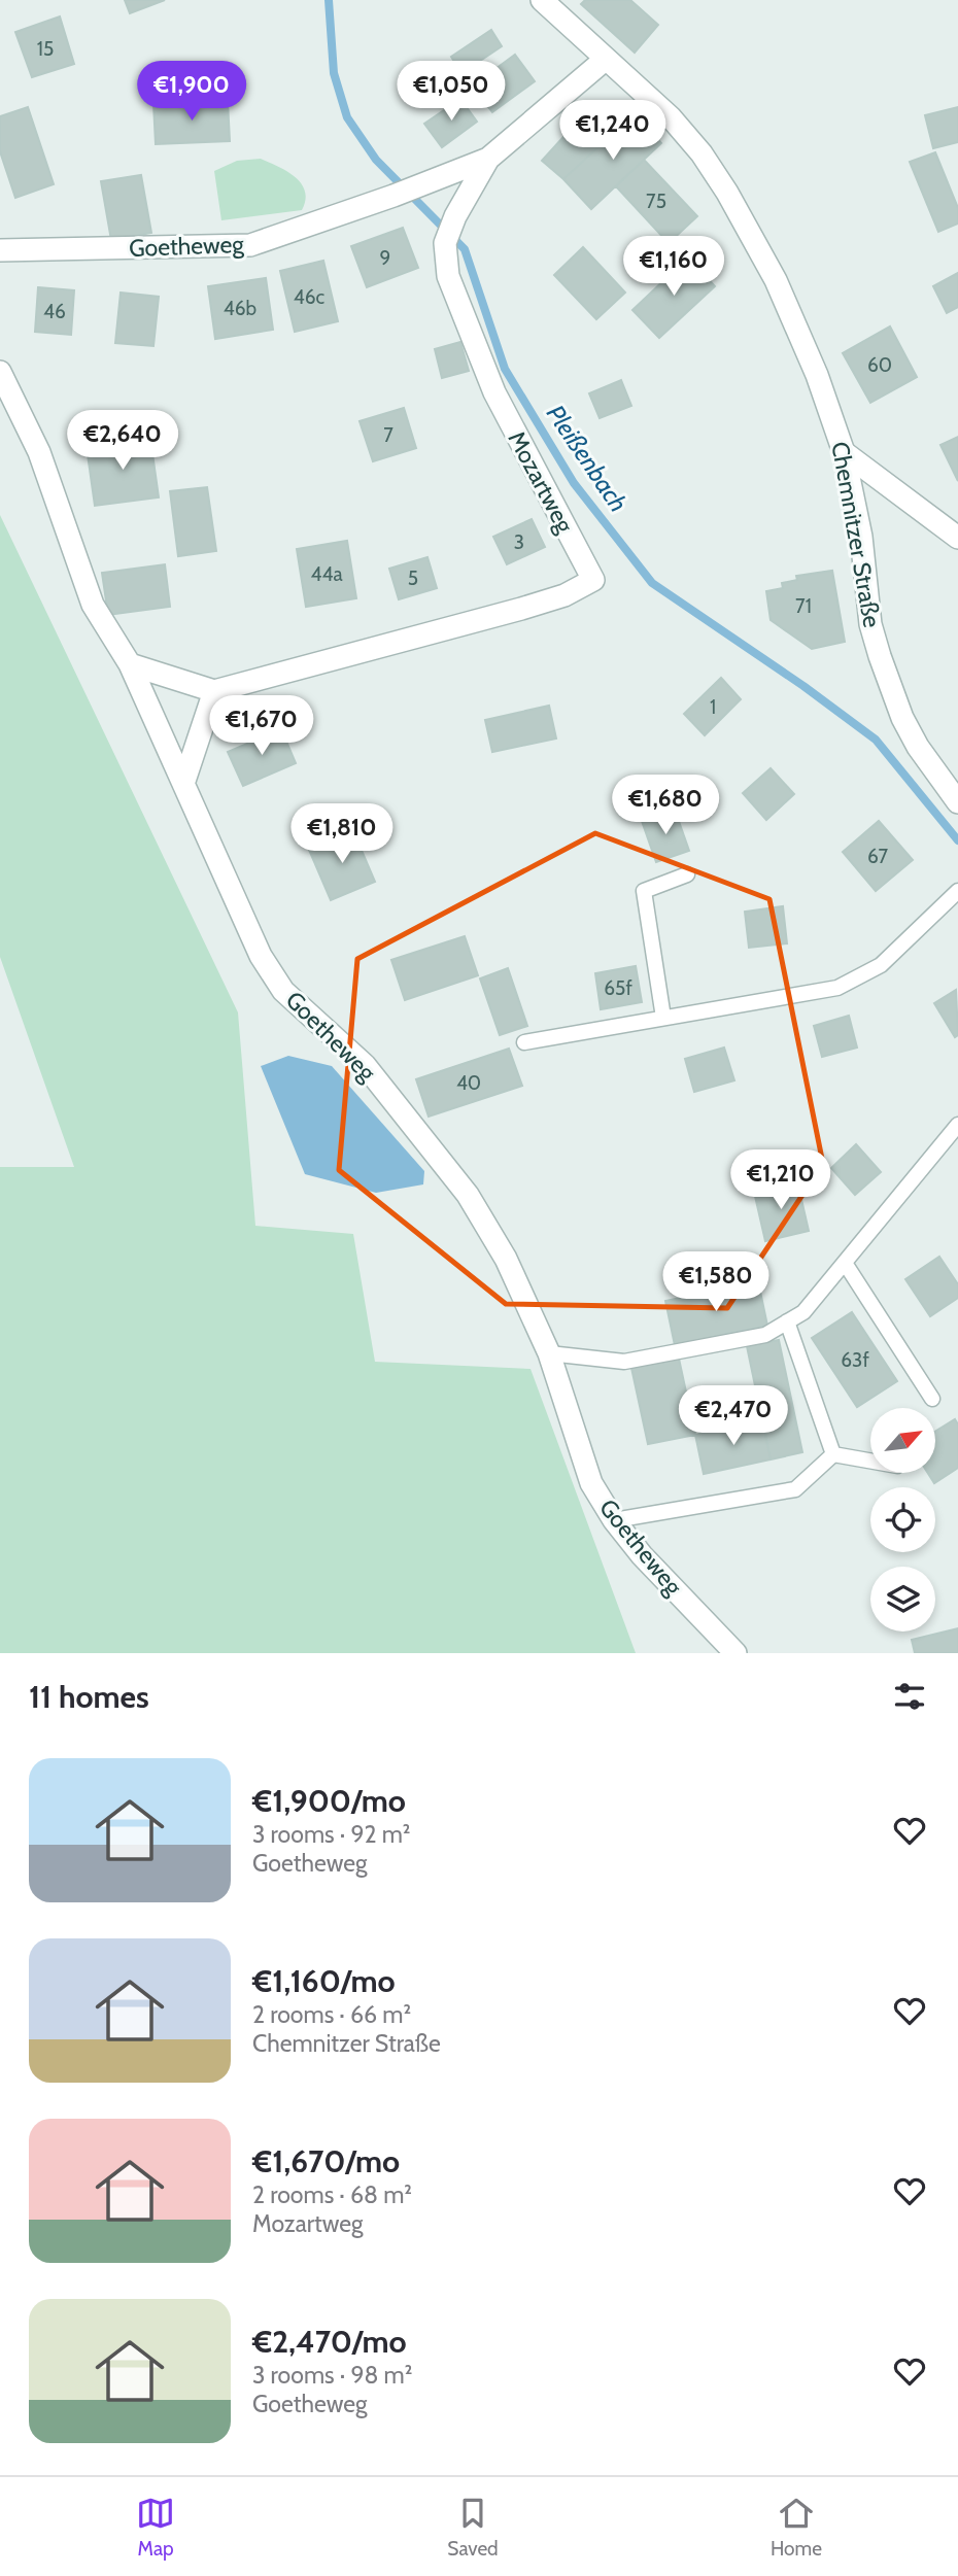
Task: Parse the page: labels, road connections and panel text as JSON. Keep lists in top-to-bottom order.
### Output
{
  "streets": {
    "street": ["Goetheweg", "Mozartweg", "Chemnitzer Straße"]
  },
  "crossings": [
    ["Goetheweg", "Mozartweg"],
    ["Mozartweg", "Chemnitzer Straße"]
  ],
  "water": ["Pleißenbach"],
  "house_numbers": [
    "15",
    "75",
    "9",
    "46c",
    "46b",
    "46",
    "60",
    "7",
    "3",
    "44a",
    "5",
    "71",
    "1",
    "67",
    "65f",
    "40",
    "63f"
  ],
  "north": "top right",
  "page": {
    "price": [
      "€1,900",
      "€1,050",
      "€1,240",
      "€1,160",
      "€2,640",
      "€1,670",
      "€1,680",
      "€1,810",
      "€1,210",
      "€1,580",
      "€2,470"
    ],
    "heading": "11 homes",
    "list": [
      {
        "name": "€1,900/mo",
        "note": "3 rooms · 92 m² · Goetheweg"
      },
      {
        "name": "€1,160/mo",
        "note": "2 rooms · 66 m² · Chemnitzer Straße"
      },
      {
        "name": "€1,670/mo",
        "note": "2 rooms · 68 m² · Mozartweg"
      },
      {
        "name": "€2,470/mo",
        "note": "3 rooms · 98 m² · Goetheweg"
      }
    ],
    "tabs": ["Map", "Saved", "Home"]
  }
}
